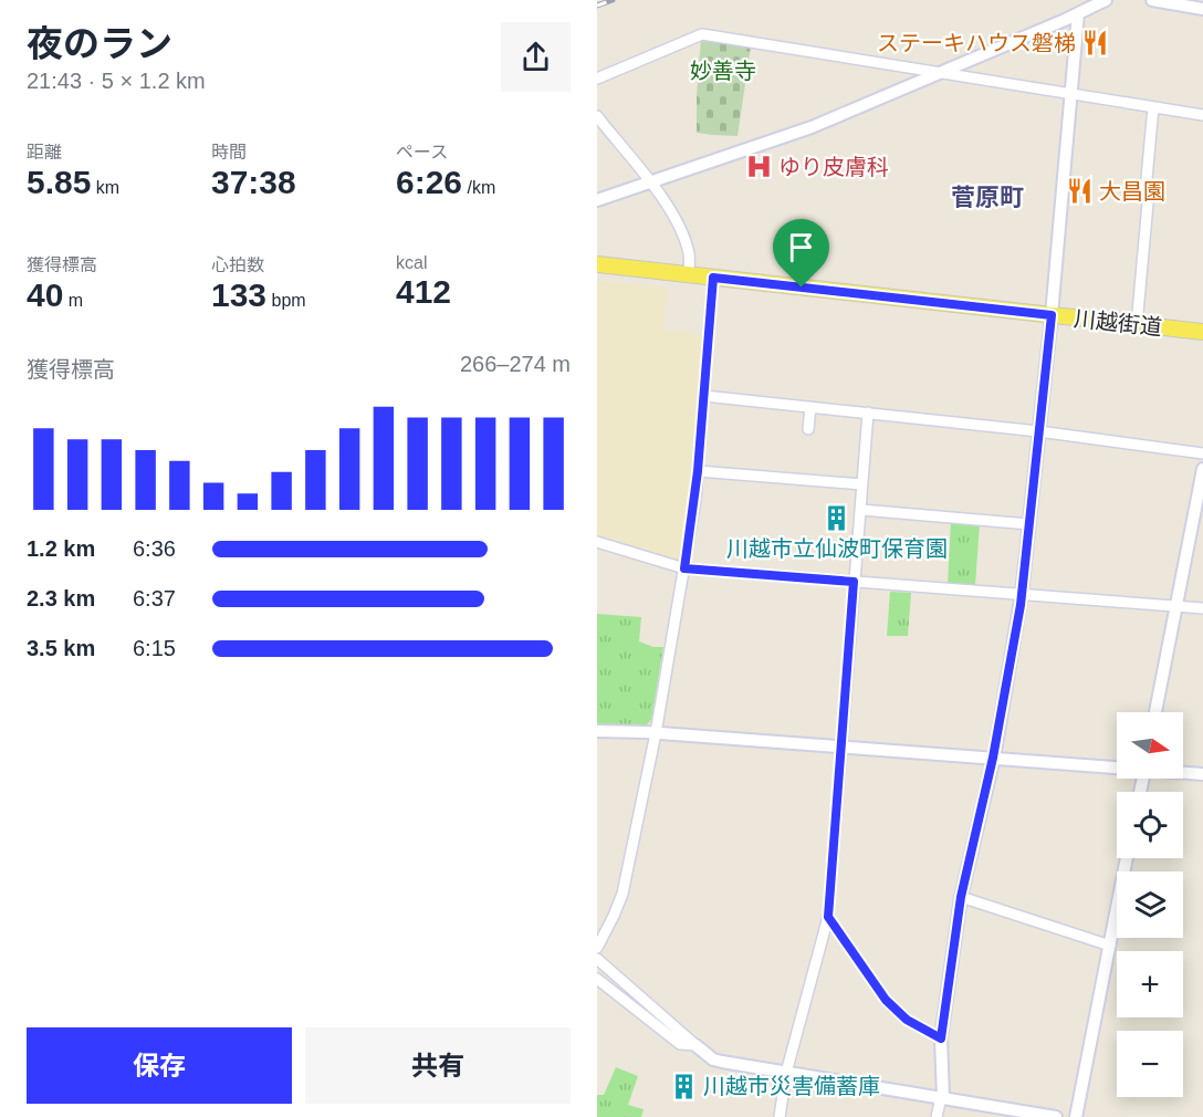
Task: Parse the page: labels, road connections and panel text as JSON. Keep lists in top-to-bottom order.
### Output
{
  "streets": {
    "main road": ["川越街道"]
  },
  "districts": ["菅原町"],
  "parks": ["妙善寺"],
  "places": {
    "restaurant": ["ステーキハウス磐梯", "大昌園"],
    "hospital": ["ゆり皮膚科"],
    "building": ["川越市立仙波町保育園", "川越市災害備蓄庫"]
  },
  "north": "right",
  "page": {
    "heading": ["夜のラン", "21:43 · 5 × 1.2 km"],
    "stats": [
      ["距離", "5.85 km"],
      ["時間", "37:38"],
      ["ペース", "6:26 /km"],
      ["獲得標高", "40 m"],
      ["心拍数", "133 bpm"],
      ["kcal", "412"]
    ],
    "chart": ["獲得標高", "266–274 m"],
    "list": [
      {
        "name": "1.2 km",
        "note": "6:36"
      },
      {
        "name": "2.3 km",
        "note": "6:37"
      },
      {
        "name": "3.5 km",
        "note": "6:15"
      }
    ],
    "map_buttons": ["+", "−"],
    "buttons": ["保存", "共有"]
  }
}
